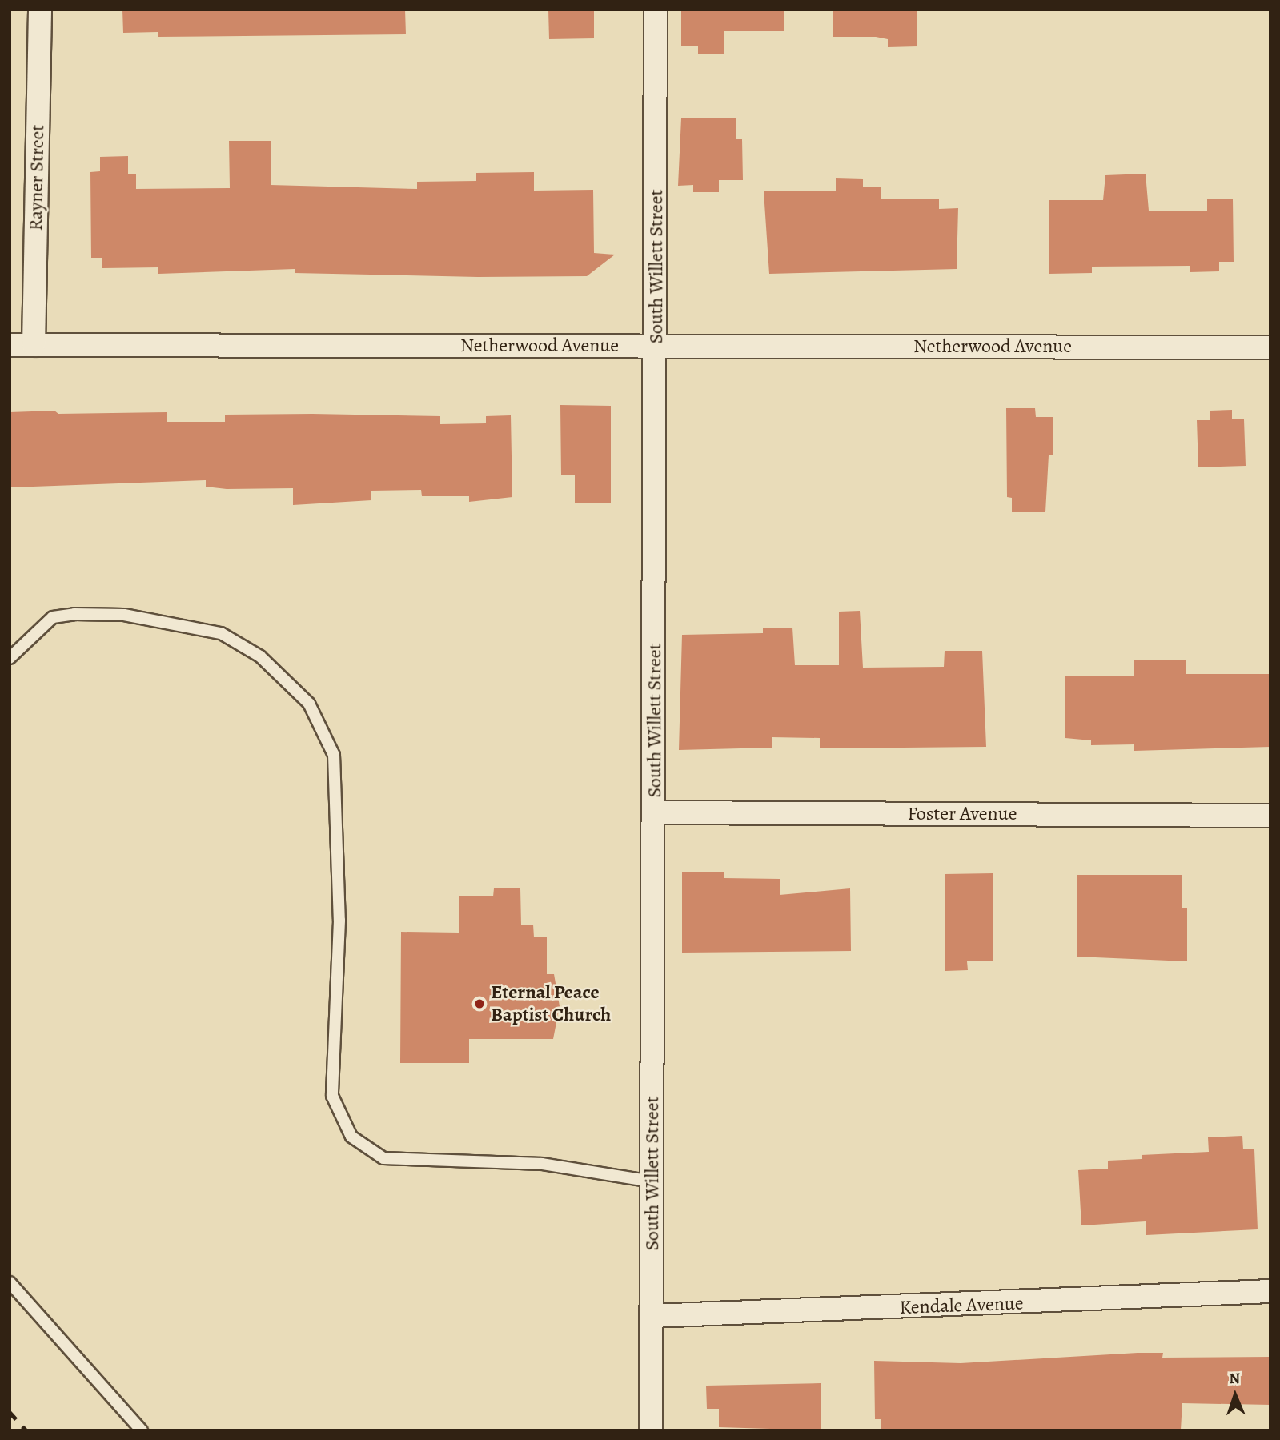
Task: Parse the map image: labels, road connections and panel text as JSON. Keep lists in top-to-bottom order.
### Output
{
  "streets": {
    "street": [
      "Rayner Street",
      "South Willett Street",
      "Netherwood Avenue",
      "Foster Avenue",
      "Kendale Avenue"
    ]
  },
  "crossings": [
    ["Rayner Street", "Netherwood Avenue"],
    ["South Willett Street", "Netherwood Avenue"],
    ["South Willett Street", "Foster Avenue"],
    ["South Willett Street", "Kendale Avenue"]
  ],
  "places": ["Eternal Peace Baptist Church"],
  "north": "top"
}
